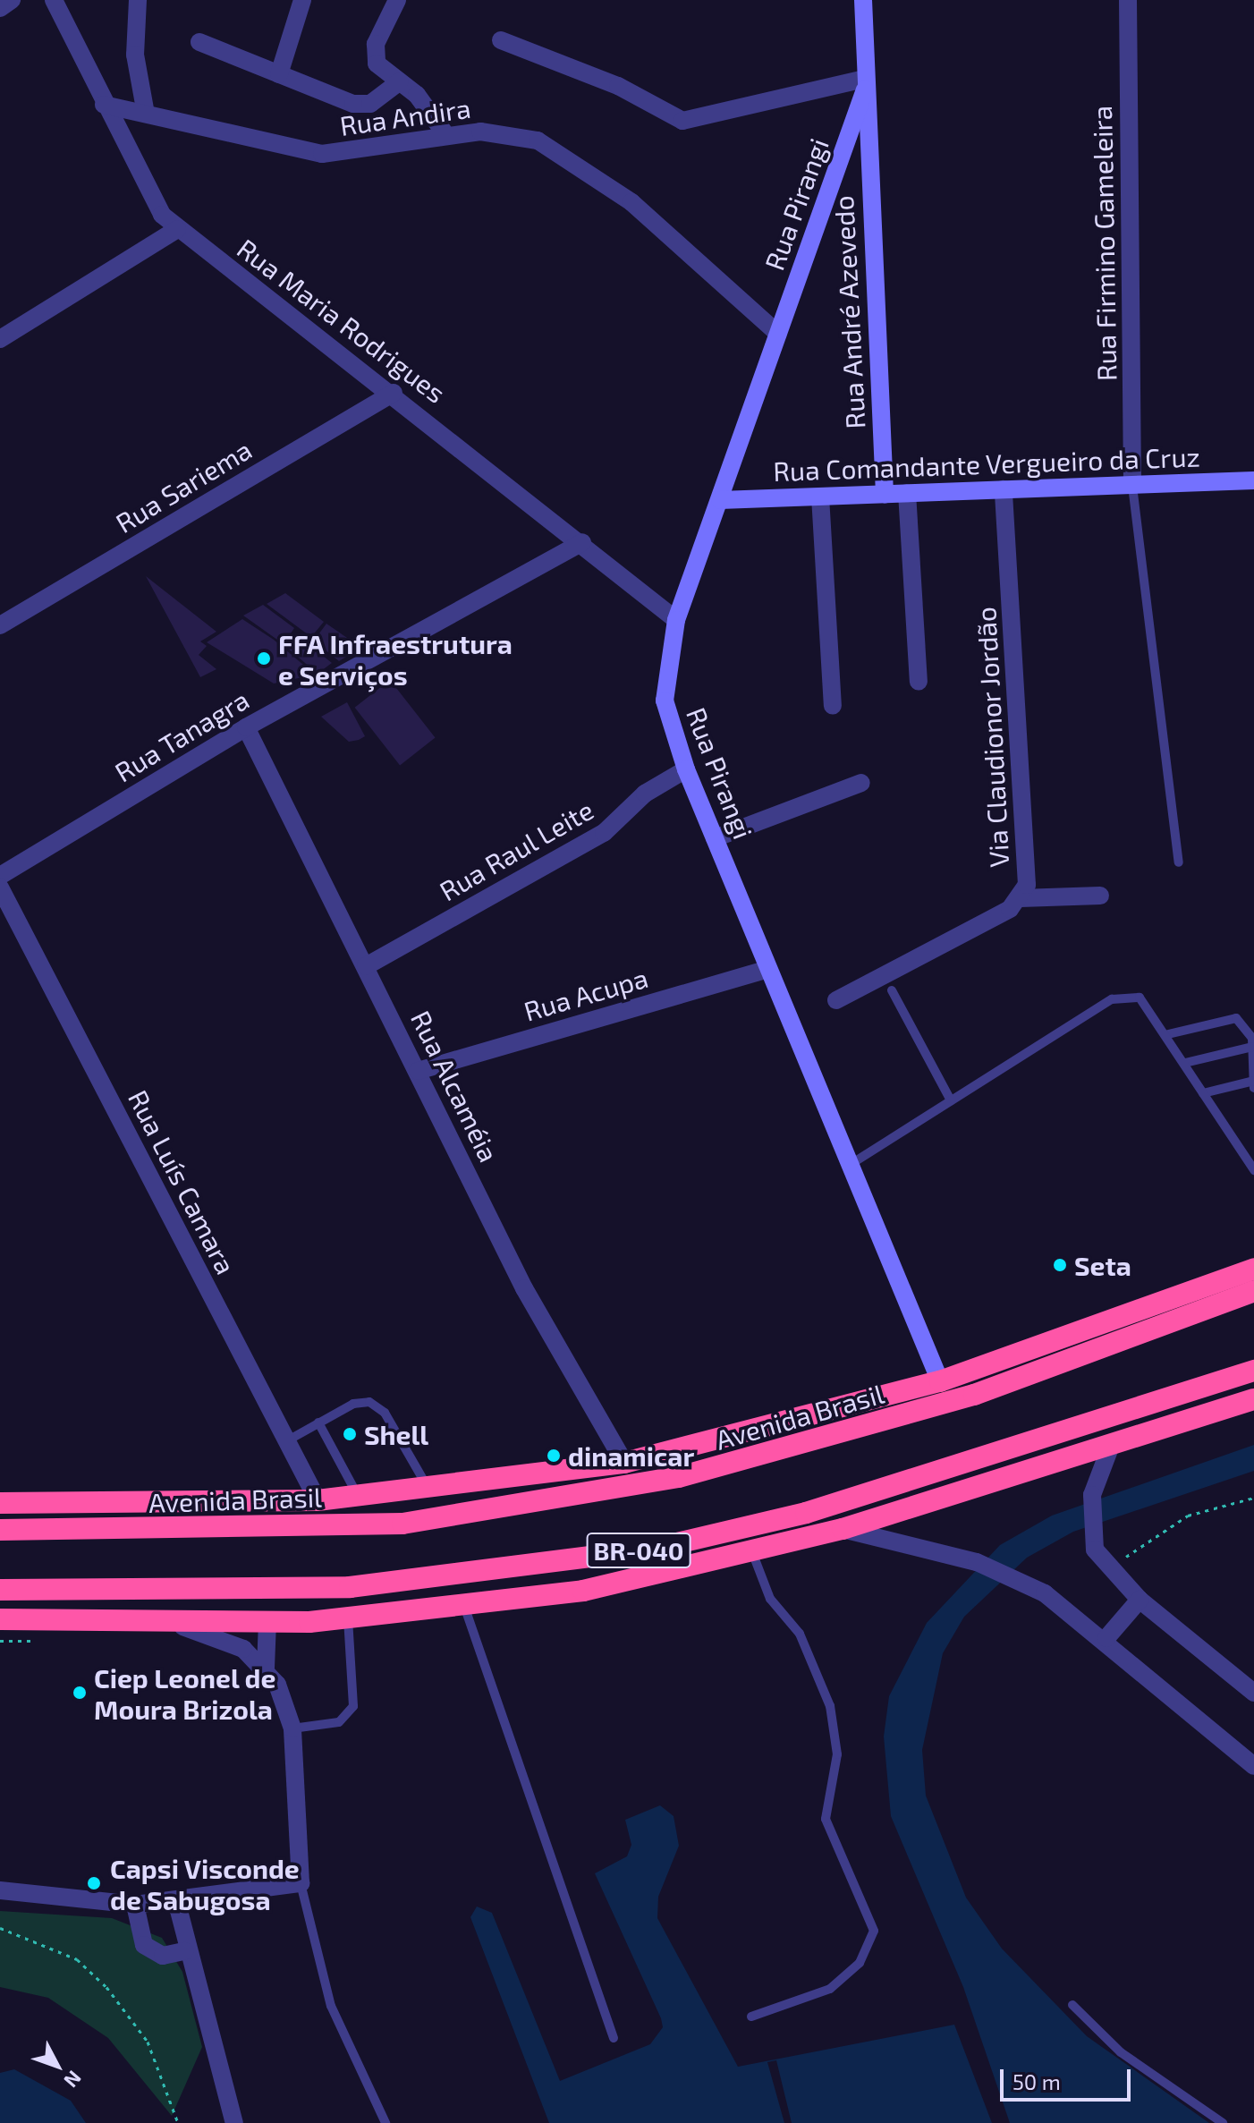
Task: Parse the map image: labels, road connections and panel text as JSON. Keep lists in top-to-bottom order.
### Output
{
  "streets": {
    "highway": ["Avenida Brasil", "BR-040"],
    "street": [
      "Rua Andira",
      "Rua Pirangi",
      "Rua Firmino Gameleira",
      "Rua André Azevedo",
      "Rua Maria Rodrigues",
      "Rua Comandante Vergueiro da Cruz",
      "Rua Sariema",
      "Rua Tanagra",
      "Via Claudionor Jordão",
      "Rua Raul Leite",
      "Rua Acupa",
      "Rua Alcaméia",
      "Rua Luís Camara"
    ]
  },
  "crossings": [
    ["Rua Andira", "Rua Pirangi"],
    ["Rua Andira", "Rua Maria Rodrigues"],
    ["Rua Pirangi", "Rua André Azevedo"],
    ["Rua Pirangi", "Rua Maria Rodrigues"],
    ["Rua Pirangi", "Rua Comandante Vergueiro da Cruz"],
    ["Rua Pirangi", "Rua Raul Leite"],
    ["Rua Pirangi", "Rua Acupa"],
    ["Rua Pirangi", "Avenida Brasil"],
    ["Rua Firmino Gameleira", "Rua Comandante Vergueiro da Cruz"],
    ["Rua André Azevedo", "Rua Comandante Vergueiro da Cruz"],
    ["Rua Maria Rodrigues", "Rua Sariema"],
    ["Rua Maria Rodrigues", "Rua Tanagra"],
    ["Rua Comandante Vergueiro da Cruz", "Via Claudionor Jordão"],
    ["Rua Tanagra", "Rua Alcaméia"],
    ["Rua Raul Leite", "Rua Alcaméia"],
    ["Rua Acupa", "Rua Alcaméia"],
    ["Rua Alcaméia", "Avenida Brasil"],
    ["Rua Luís Camara", "Avenida Brasil"]
  ],
  "places": [
    "FFA Infraestrutura e Serviços",
    "Seta",
    "Shell",
    "dinamicar",
    "Ciep Leonel de Moura Brizola",
    "Capsi Visconde de Sabugosa"
  ],
  "scale_bar": "50 m",
  "north": "bottom right"
}
